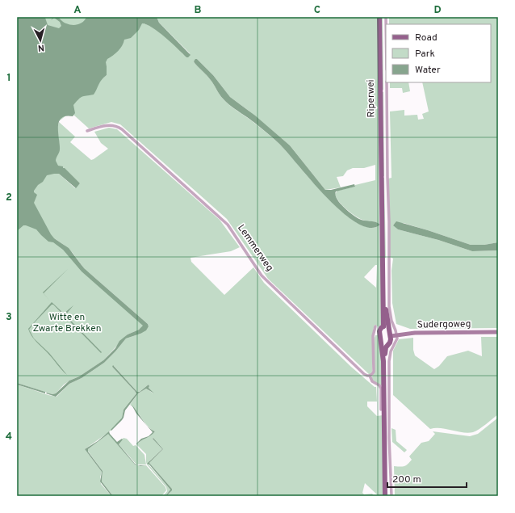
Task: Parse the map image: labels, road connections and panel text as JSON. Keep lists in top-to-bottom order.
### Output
{
  "streets": {
    "main road": ["Riperwei"],
    "street": ["Lemmerweg", "Sudergoweg"]
  },
  "crossings": [
    ["Riperwei", "Sudergoweg"]
  ],
  "parks": ["Witte en Zwarte Brekken"],
  "legend": ["Road", "Park", "Water"],
  "scale_bar": "200 m",
  "north": "bottom",
  "grid": {
    "columns": [
      "A",
      "B",
      "C",
      "D"
    ],
    "rows": [
      "1",
      "2",
      "3",
      "4"
    ]
  }
}
